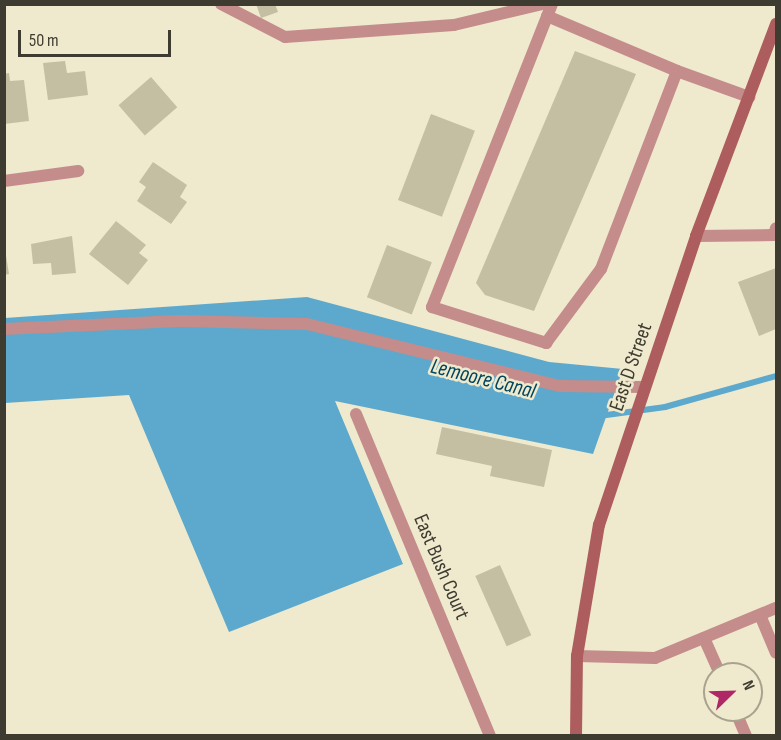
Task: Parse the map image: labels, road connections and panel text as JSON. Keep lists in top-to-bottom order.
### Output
{
  "streets": {
    "main road": ["East D Street"],
    "street": ["East Bush Court"]
  },
  "water": ["Lemoore Canal"],
  "scale_bar": "50 m",
  "north": "top right"
}
